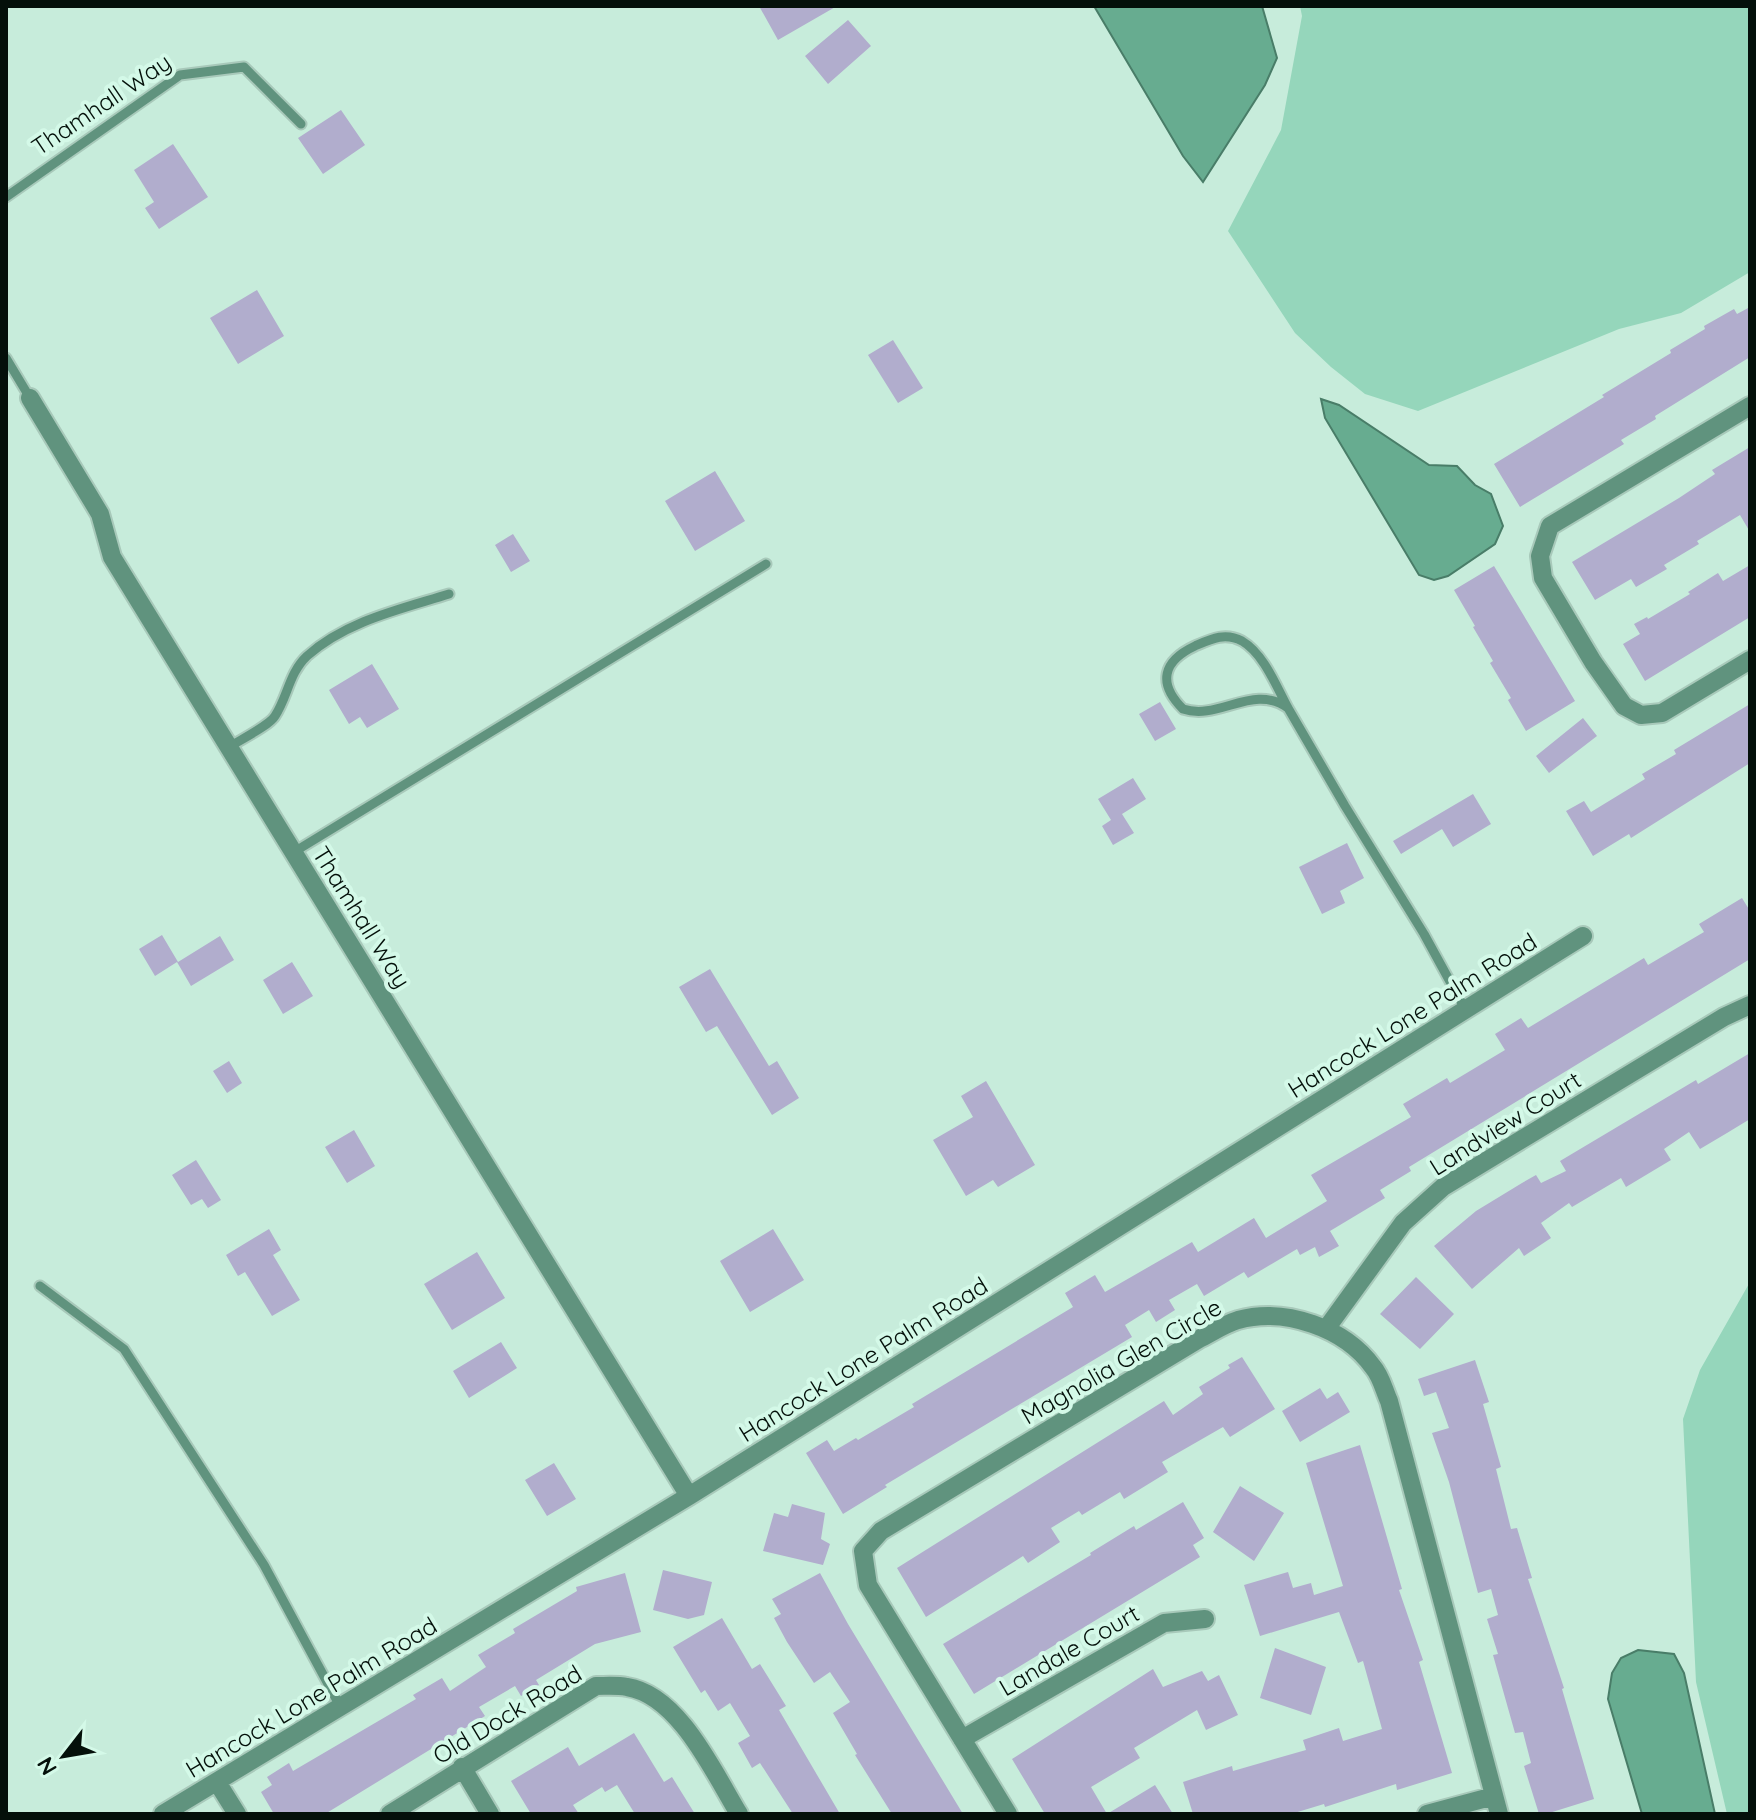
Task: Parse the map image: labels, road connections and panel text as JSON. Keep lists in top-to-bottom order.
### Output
{
  "streets": {
    "street": [
      "Thamhall Way",
      "Hancock Lone Palm Road",
      "Landview Court",
      "Magnolia Glen Circle",
      "Landale Court",
      "Old Dock Road"
    ]
  },
  "crossings": [
    ["Thamhall Way", "Hancock Lone Palm Road"],
    ["Landview Court", "Magnolia Glen Circle"],
    ["Magnolia Glen Circle", "Landale Court"]
  ],
  "north": "bottom left"
}
